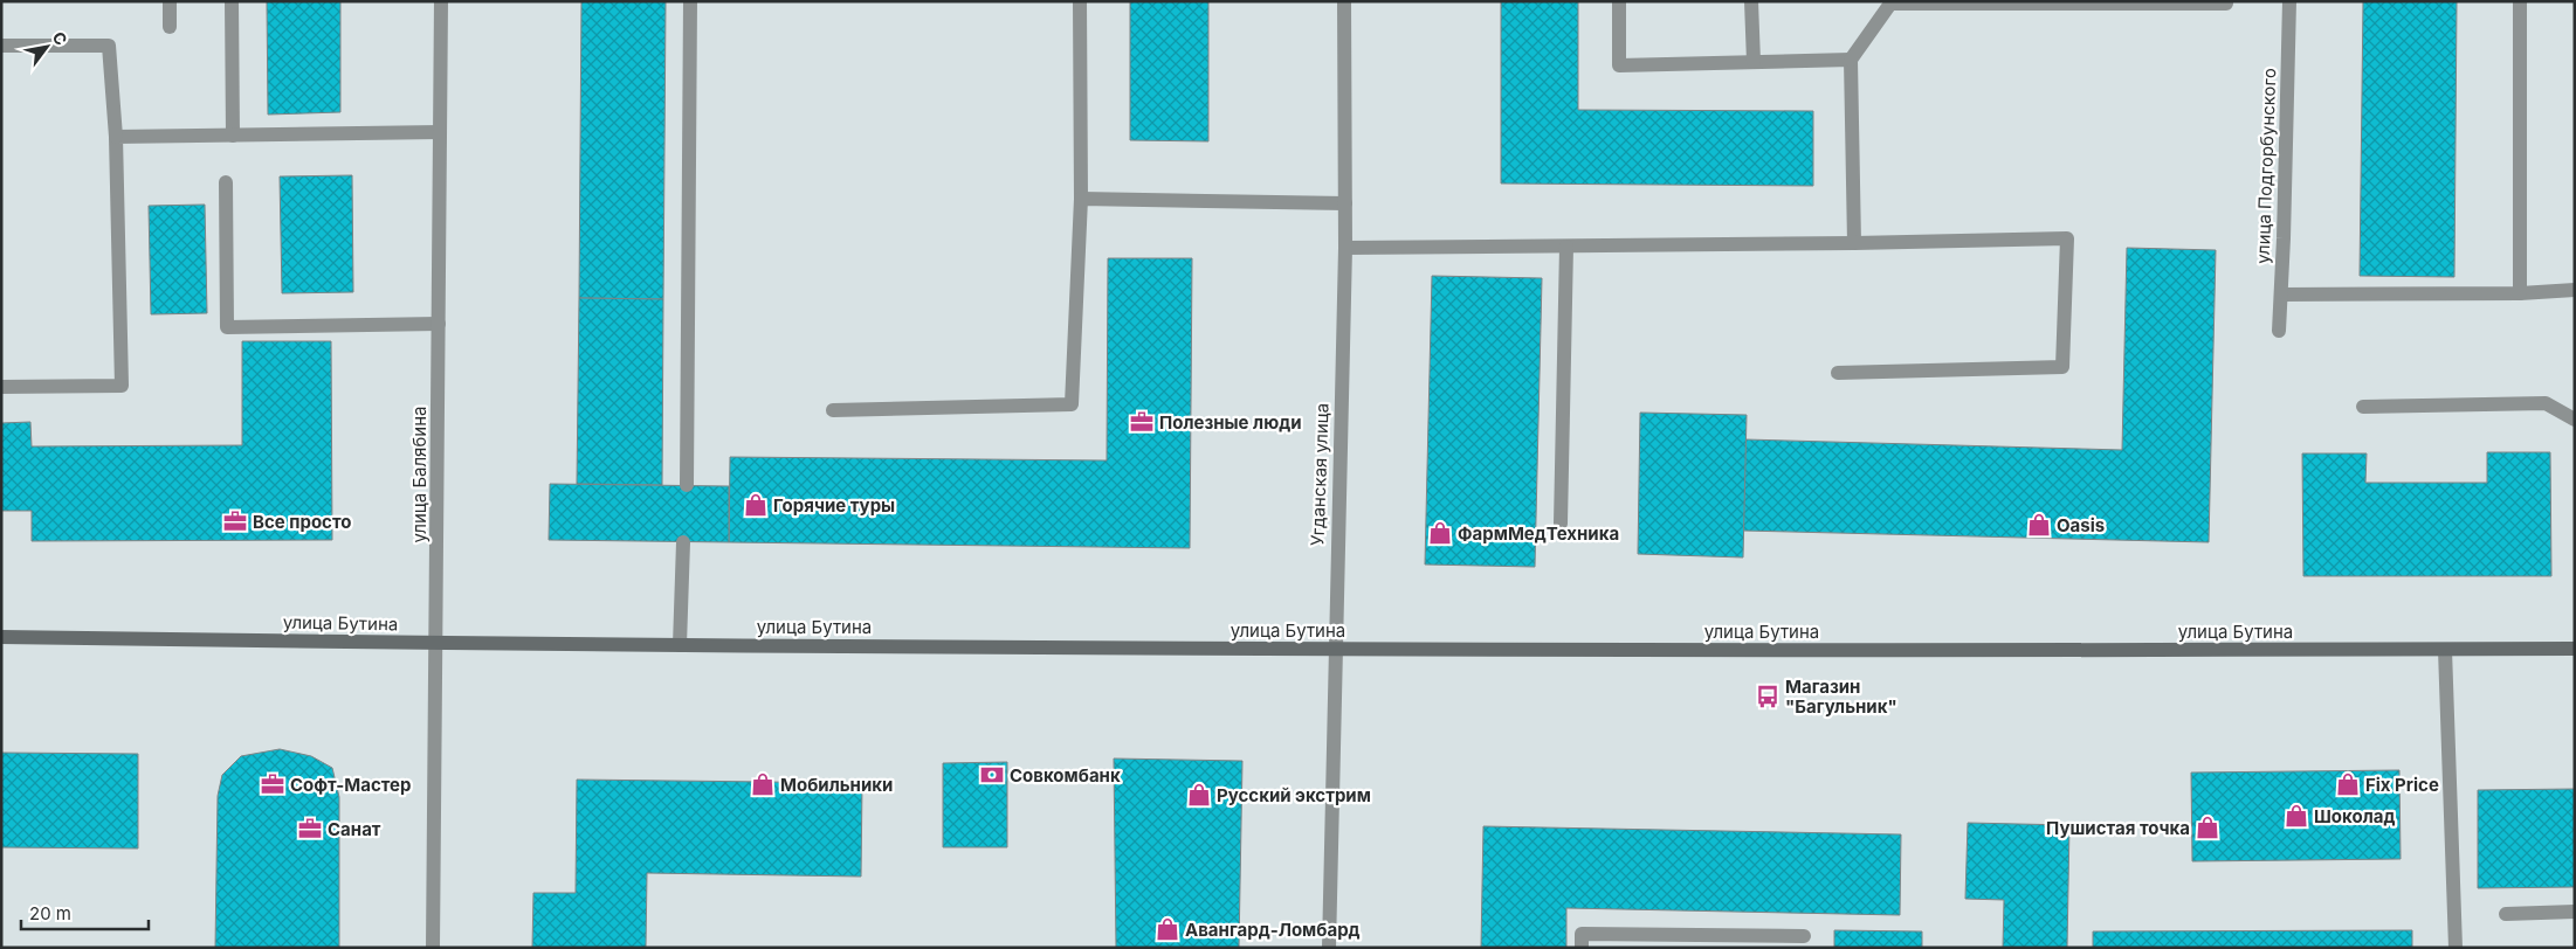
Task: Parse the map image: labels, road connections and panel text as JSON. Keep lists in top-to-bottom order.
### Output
{
  "streets": {
    "main road": ["улица Бутина"],
    "street": ["улица Подгорбунского", "улица Балябина", "Угданская улица"]
  },
  "crossings": [
    ["улица Балябина", "улица Бутина"],
    ["Угданская улица", "улица Бутина"]
  ],
  "places": {
    "office": [
      "Полезные люди",
      "Все просто",
      "Софт-Мастер",
      "Санат"
    ],
    "shop": [
      "Горячие туры",
      "Oasis",
      "ФармМедТехника",
      "Мобильники",
      "Fix Price",
      "Русский экстрим",
      "Шоколад",
      "Пушистая точка",
      "Авангард-Ломбард"
    ],
    "bus stop": ["Магазин \"Багульник\""],
    "bank": ["Совкомбанк"]
  },
  "scale_bar": "20 m",
  "north": "top right"
}
